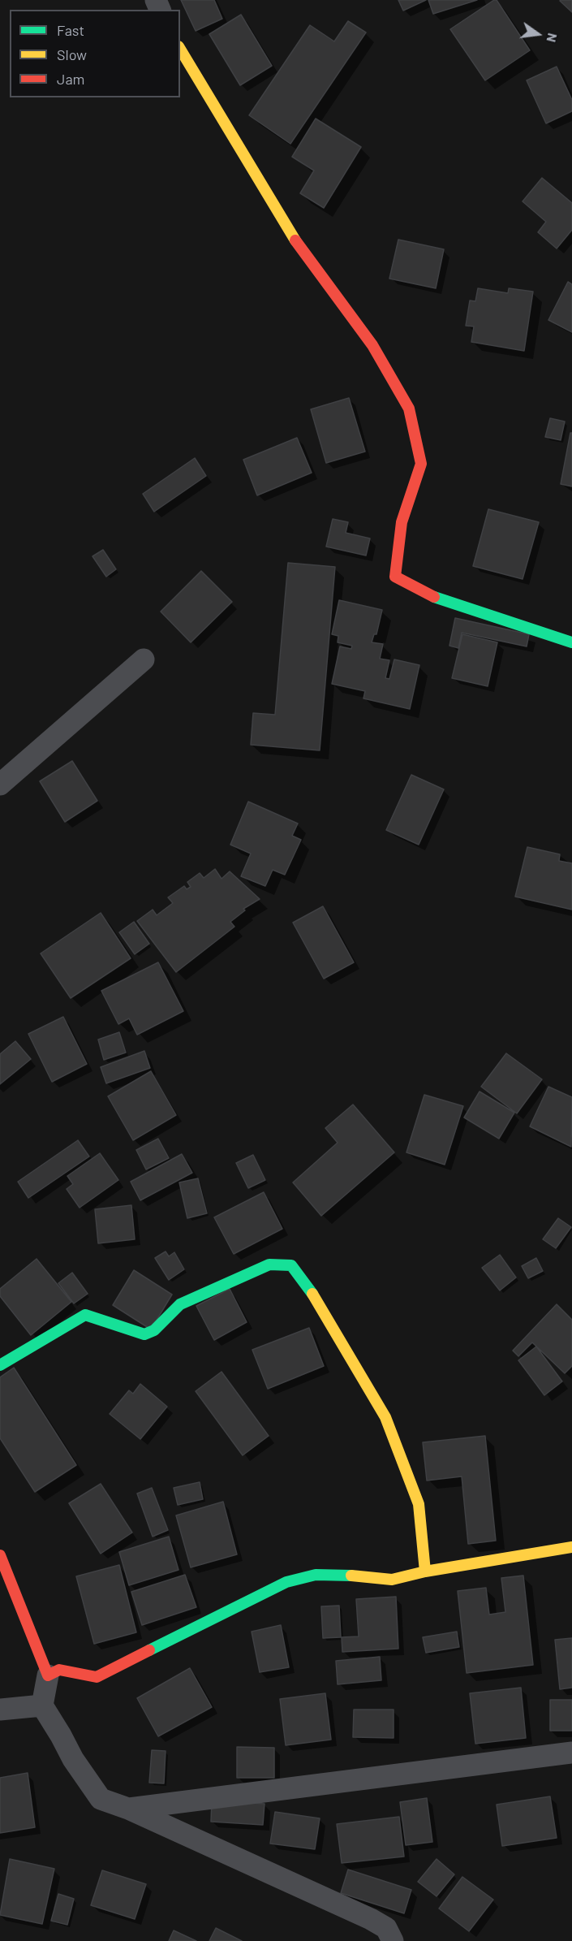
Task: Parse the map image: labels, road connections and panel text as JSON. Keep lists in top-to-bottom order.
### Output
{
  "legend": ["Fast", "Slow", "Jam"],
  "north": "right"
}
